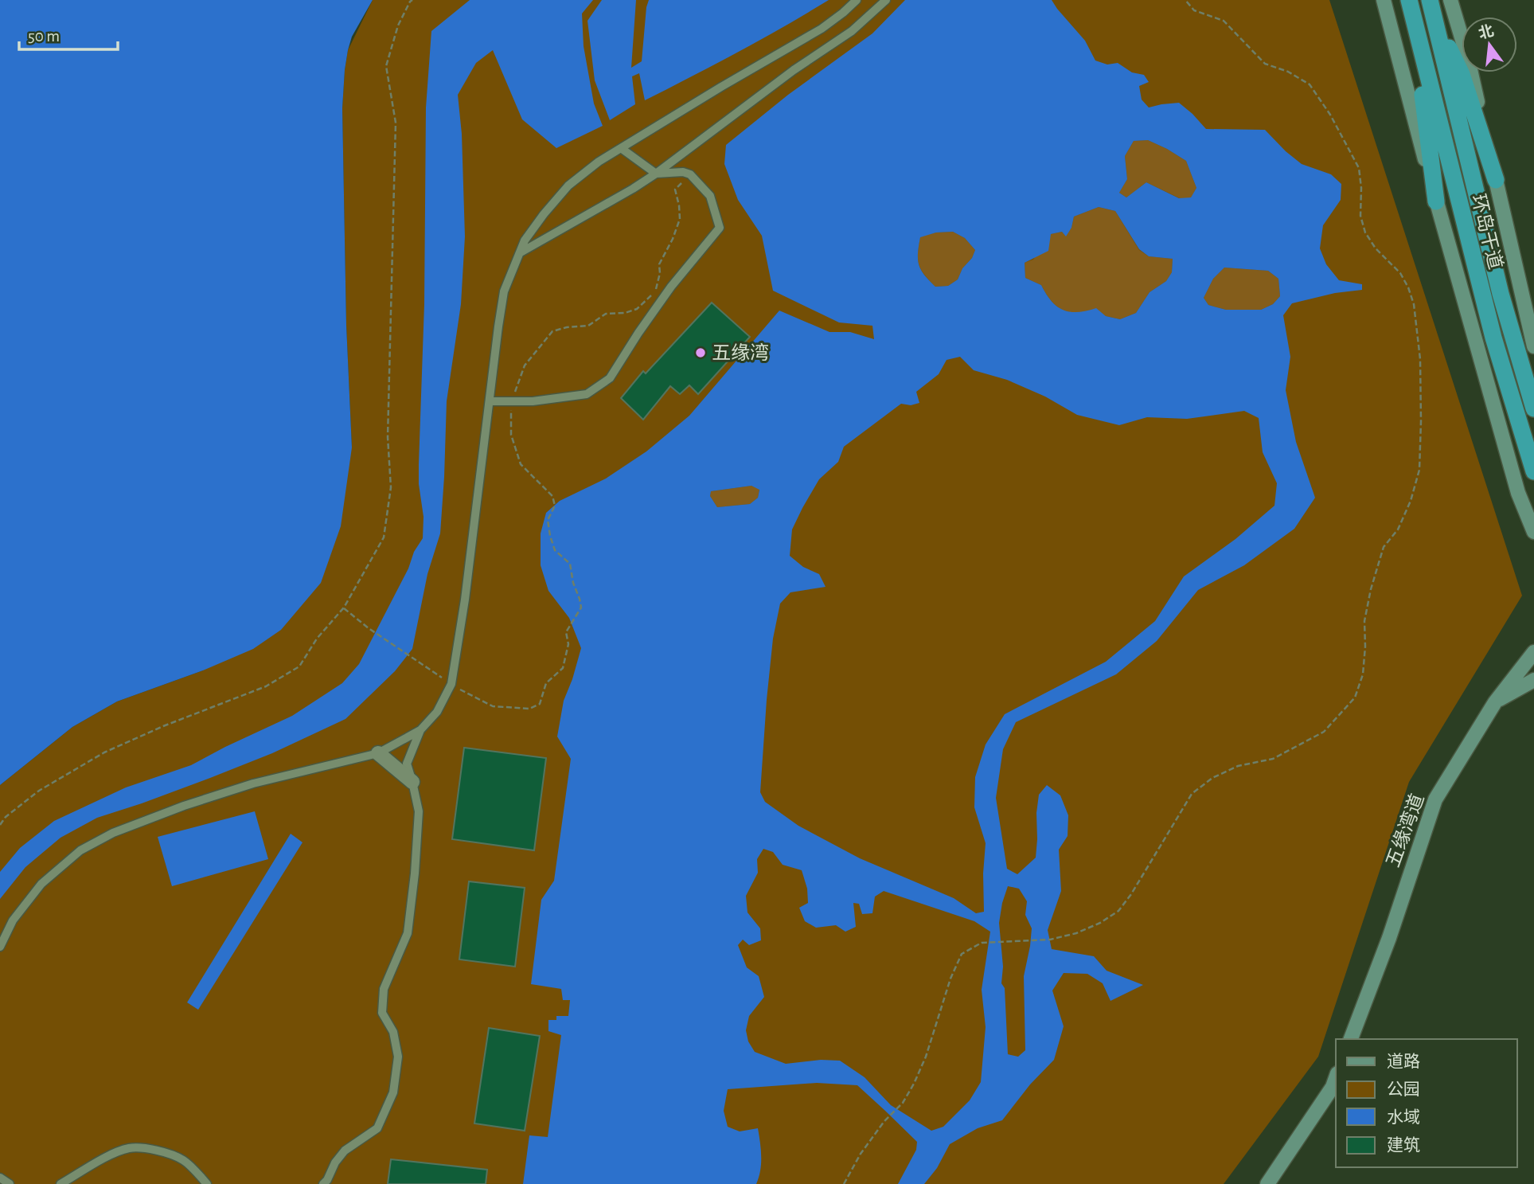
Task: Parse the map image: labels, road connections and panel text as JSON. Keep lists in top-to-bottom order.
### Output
{
  "streets": {
    "highway": ["环岛干道"],
    "main road": ["五缘湾道"]
  },
  "places": ["五缘湾"],
  "legend": [
    "道路",
    "公园",
    "水域",
    "建筑"
  ],
  "scale_bar": "50 m",
  "north": "top"
}
